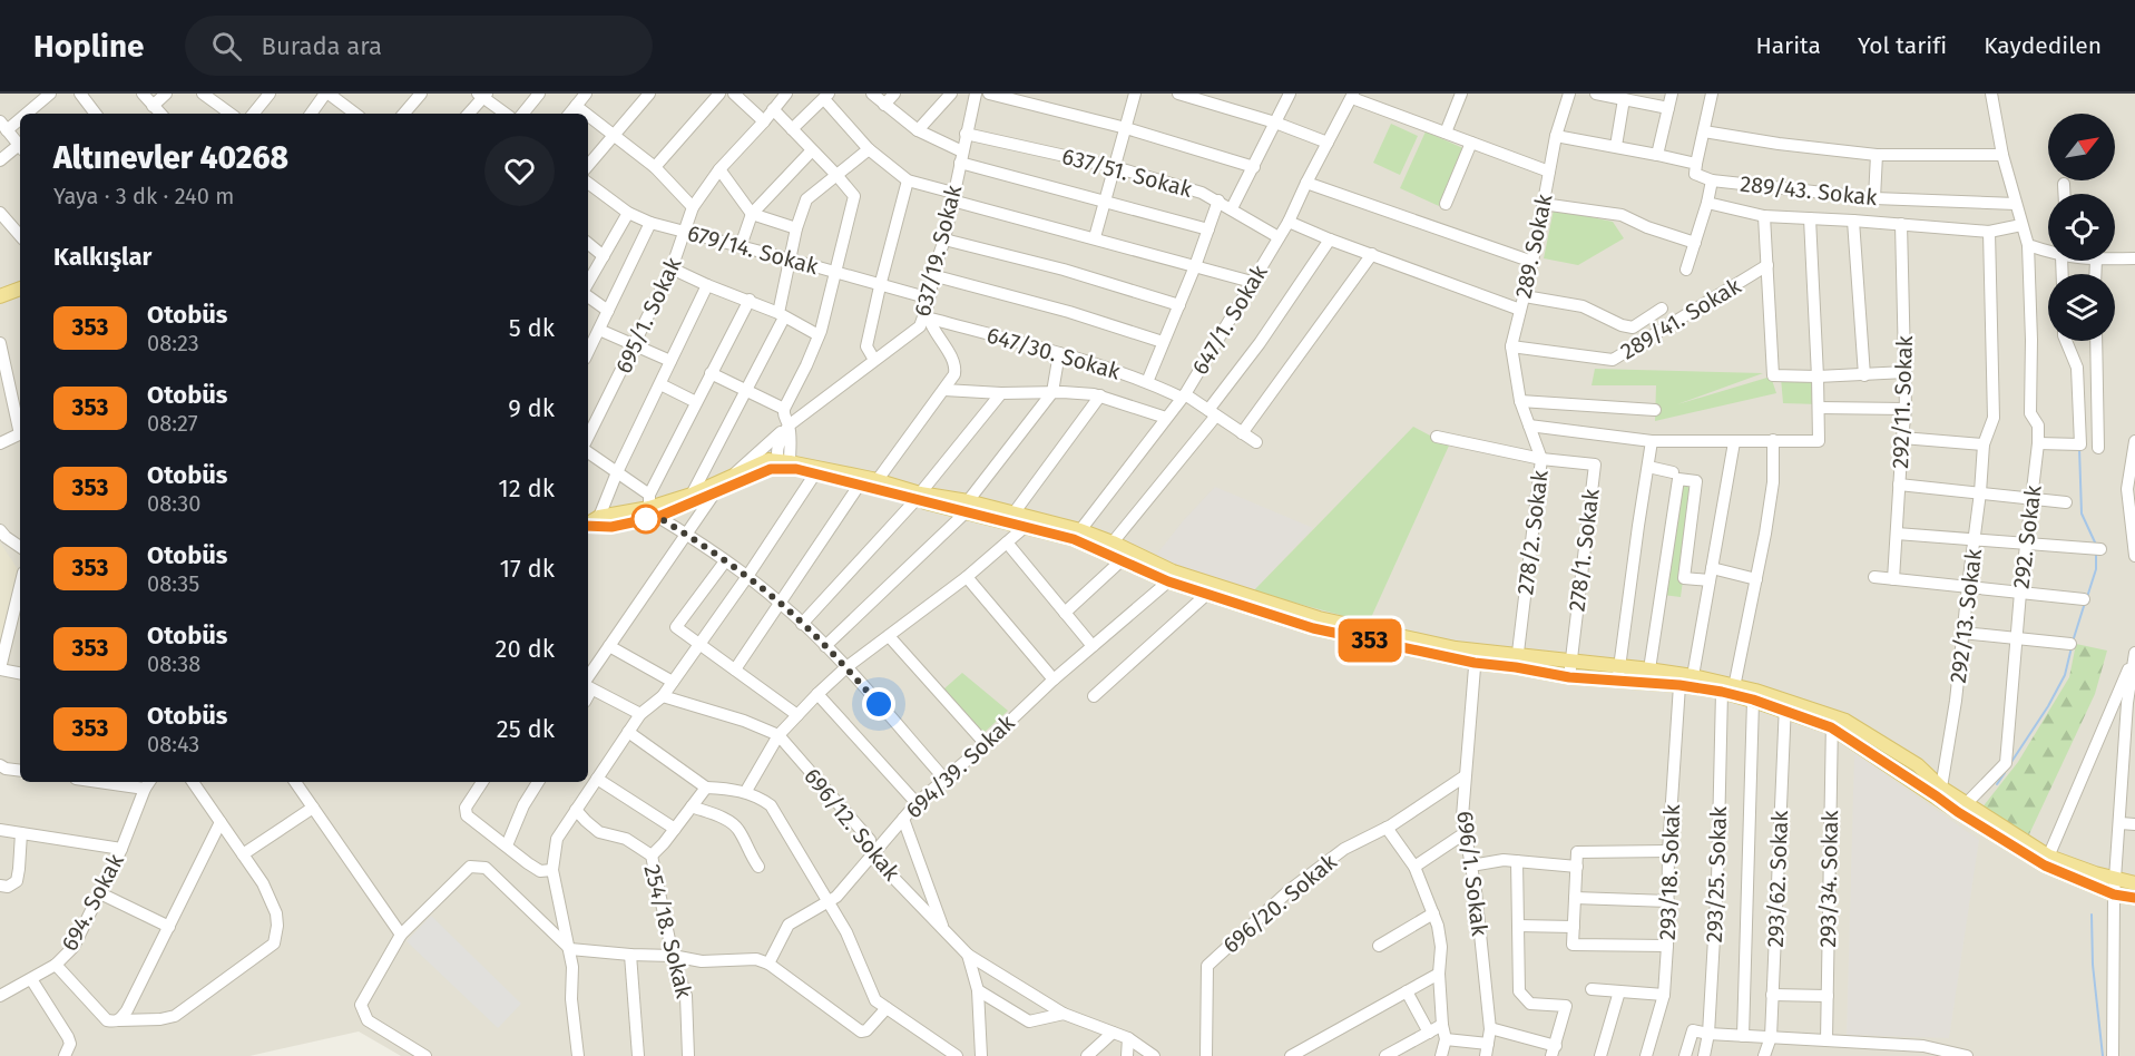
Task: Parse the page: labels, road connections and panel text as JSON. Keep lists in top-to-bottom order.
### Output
{
  "streets": {
    "street": [
      "637/51. Sokak",
      "289/43. Sokak",
      "289. Sokak",
      "679/14. Sokak",
      "637/19. Sokak",
      "695/1. Sokak",
      "289/41. Sokak",
      "647/1. Sokak",
      "647/30. Sokak",
      "292/11. Sokak",
      "278/2. Sokak",
      "292. Sokak",
      "278/1. Sokak",
      "292/13. Sokak",
      "694/39. Sokak",
      "696/12. Sokak",
      "293/18. Sokak",
      "696/1. Sokak",
      "293/25. Sokak",
      "293/62. Sokak",
      "293/34. Sokak",
      "694. Sokak",
      "696/20. Sokak",
      "254/18. Sokak"
    ]
  },
  "crossings": [
    ["637/51. Sokak", "637/19. Sokak"],
    ["637/51. Sokak", "647/1. Sokak"],
    ["289/43. Sokak", "292. Sokak"],
    ["289. Sokak", "289/41. Sokak"],
    ["289. Sokak", "278/2. Sokak"],
    ["679/14. Sokak", "637/19. Sokak"],
    ["679/14. Sokak", "695/1. Sokak"],
    ["637/19. Sokak", "647/30. Sokak"],
    ["647/1. Sokak", "647/30. Sokak"],
    ["278/2. Sokak", "278/1. Sokak"],
    ["694/39. Sokak", "696/12. Sokak"],
    ["696/1. Sokak", "696/20. Sokak"]
  ],
  "lines": ["bus line 353"],
  "north": "top right",
  "page": {
    "header": "Hopline",
    "search": "Burada ara",
    "nav": ["Harita", "Yol tarifi", "Kaydedilen"],
    "on_map": "353",
    "heading": [
      ["Altınevler 40268", "Yaya · 3 dk · 240 m"],
      "Kalkışlar"
    ],
    "list": [
      {
        "mark": "353",
        "name": "Otobüs",
        "note": "08:23",
        "value": "5 dk"
      },
      {
        "mark": "353",
        "name": "Otobüs",
        "note": "08:27",
        "value": "9 dk"
      },
      {
        "mark": "353",
        "name": "Otobüs",
        "note": "08:30",
        "value": "12 dk"
      },
      {
        "mark": "353",
        "name": "Otobüs",
        "note": "08:35",
        "value": "17 dk"
      },
      {
        "mark": "353",
        "name": "Otobüs",
        "note": "08:38",
        "value": "20 dk"
      },
      {
        "mark": "353",
        "name": "Otobüs",
        "note": "08:43",
        "value": "25 dk"
      }
    ]
  }
}
